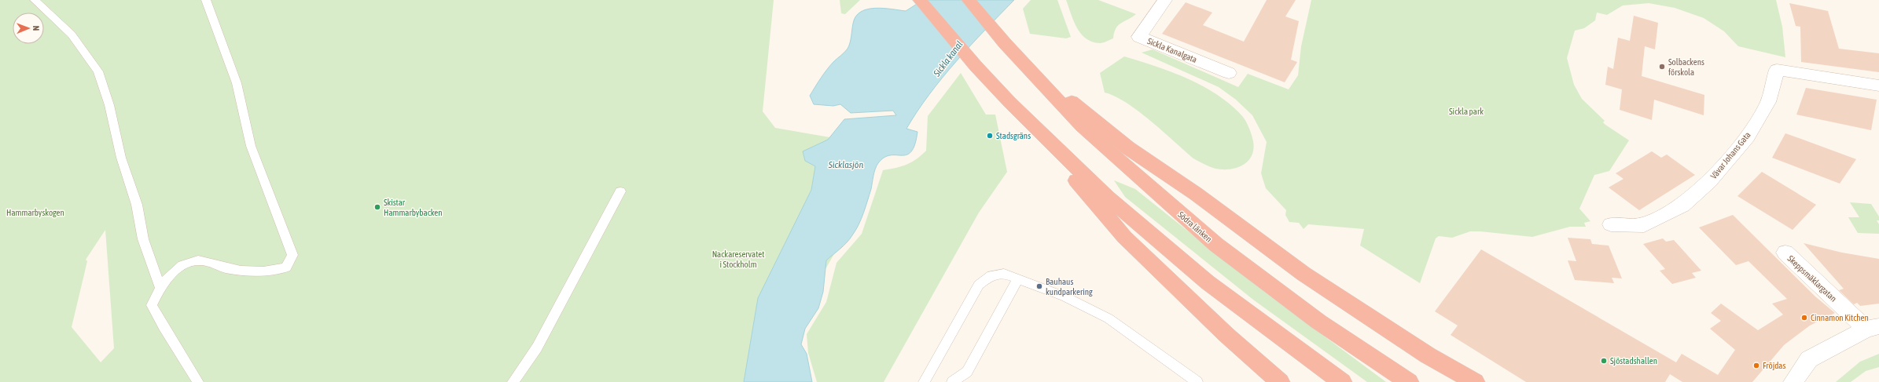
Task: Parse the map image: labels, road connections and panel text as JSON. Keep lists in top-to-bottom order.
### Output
{
  "streets": {
    "highway": ["Södra länken"],
    "street": ["Sickla Kanalgata", "Vävar Johans Gata", "Skeppsmäklargatan"]
  },
  "water": ["Sickla kanal", "Sicklasjön"],
  "parks": ["Sickla park", "Hammarbyskogen", "Nackareservatet i Stockholm"],
  "places": [
    "Solbackens förskola",
    "Stadsgräns",
    "Skistar Hammarbybacken",
    "Bauhaus kundparkering",
    "Cinnamon Kitchen",
    "Sjöstadshallen",
    "Fröjdas"
  ],
  "north": "right"
}
